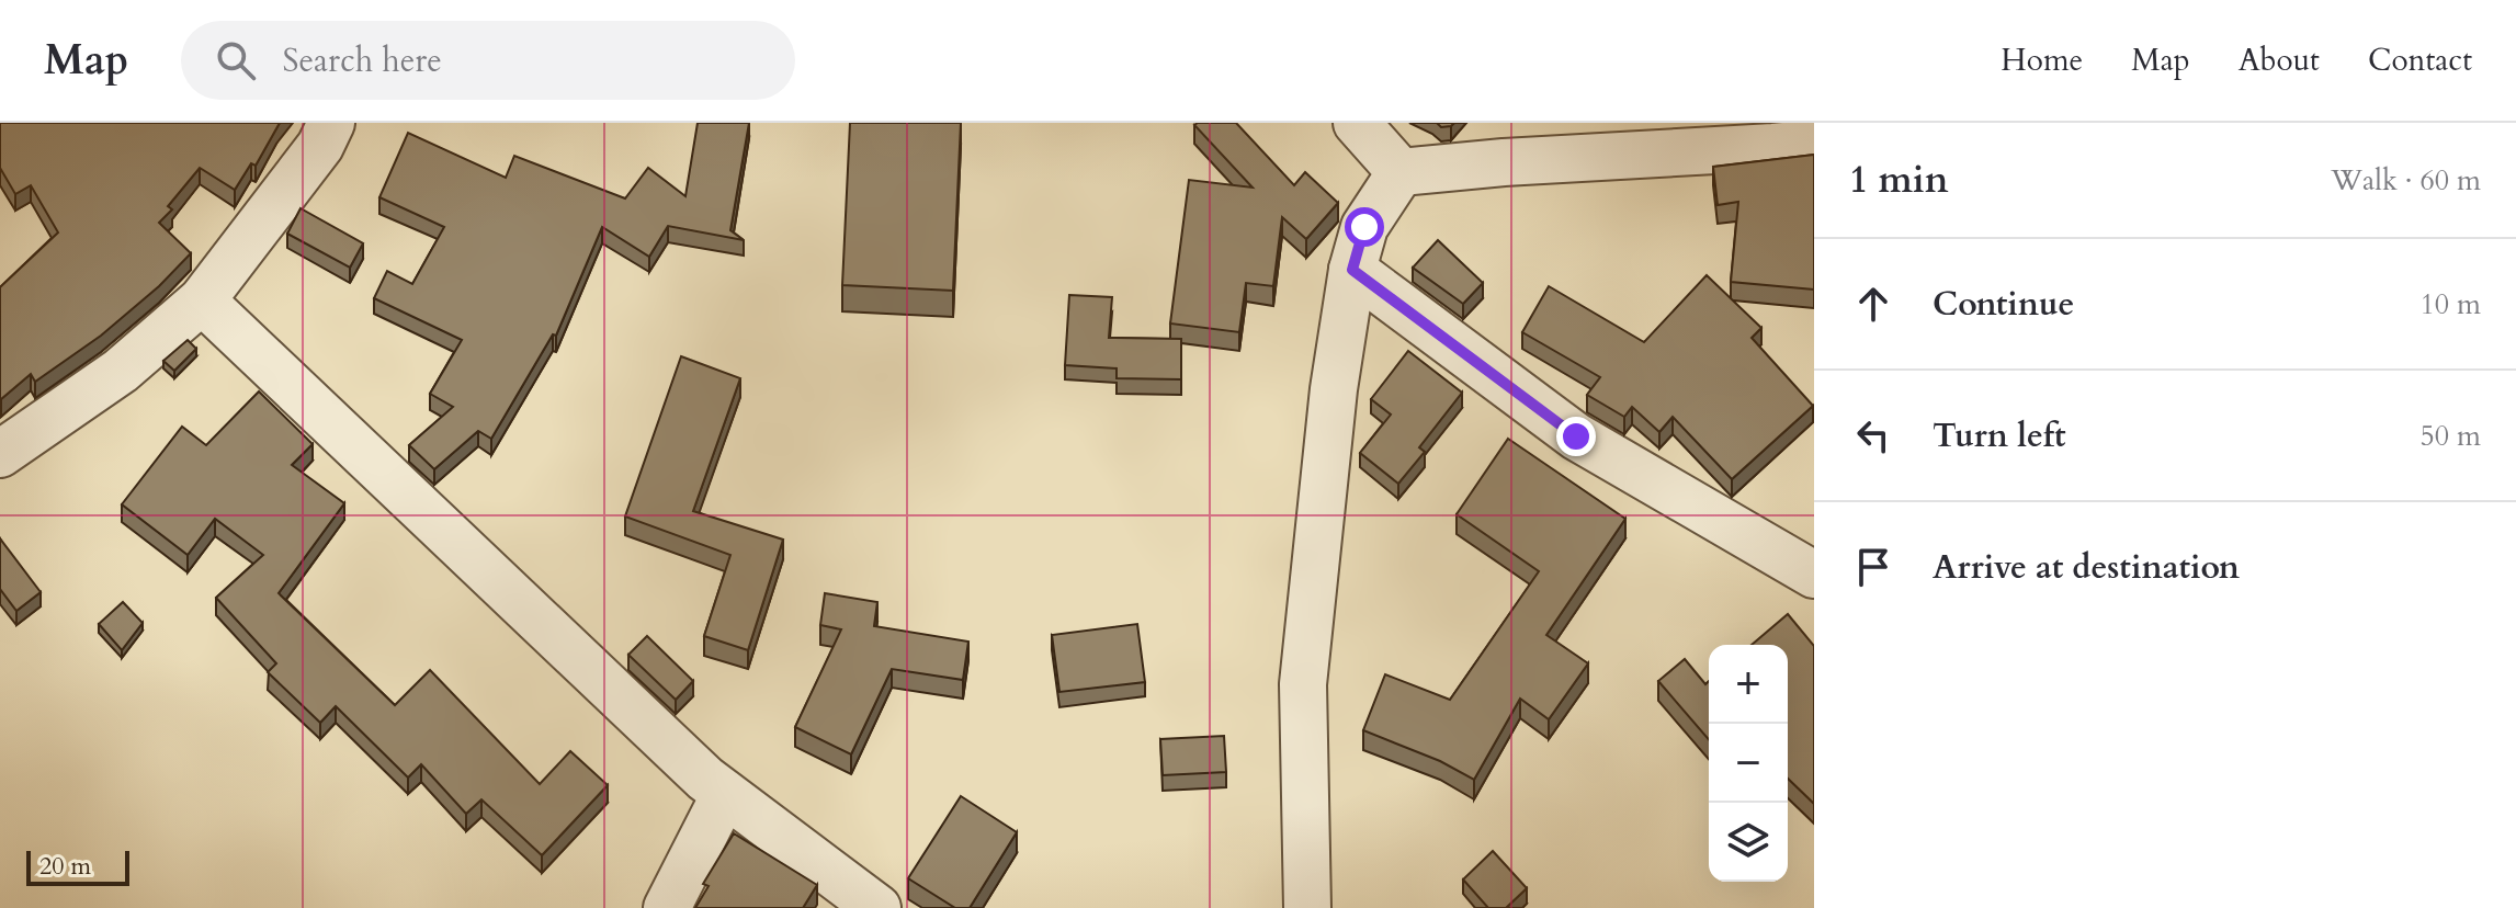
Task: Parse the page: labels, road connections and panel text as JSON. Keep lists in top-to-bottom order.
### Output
{
  "scale_bar": "20 m",
  "page": {
    "header": "Map",
    "search": "Search here",
    "nav": [
      "Home",
      "Map",
      "About",
      "Contact"
    ],
    "heading": ["1 min", "Walk · 60 m"],
    "list": [
      ["Continue", "10 m"],
      ["Turn left", "50 m"],
      "Arrive at destination"
    ],
    "map_buttons": ["+", "−"],
    "scale": "20 m"
  }
}
